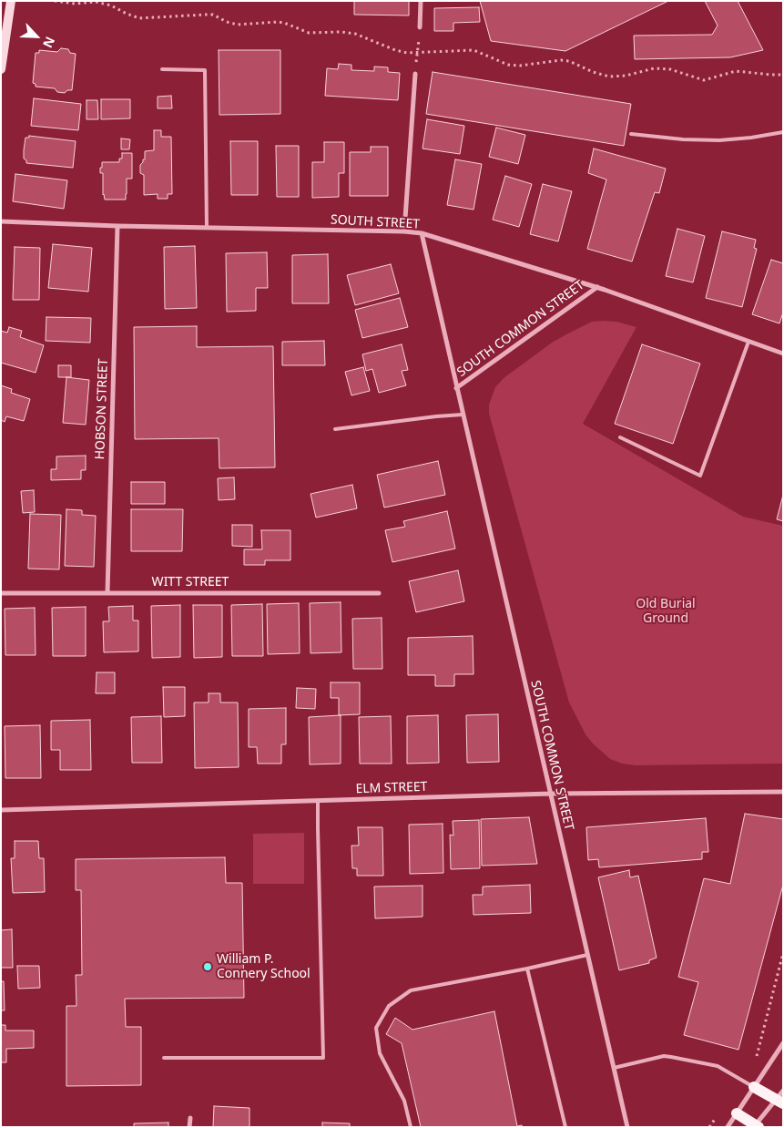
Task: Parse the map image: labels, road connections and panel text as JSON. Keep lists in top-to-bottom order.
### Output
{
  "streets": {
    "street": [
      "SOUTH STREET",
      "SOUTH COMMON STREET",
      "HOBSON STREET",
      "WITT STREET",
      "ELM STREET"
    ]
  },
  "crossings": [
    ["SOUTH STREET", "SOUTH COMMON STREET"],
    ["SOUTH STREET", "HOBSON STREET"],
    ["SOUTH COMMON STREET", "ELM STREET"],
    ["HOBSON STREET", "WITT STREET"]
  ],
  "parks": ["Old Burial Ground"],
  "places": ["William P. Connery School"],
  "north": "bottom right"
}
